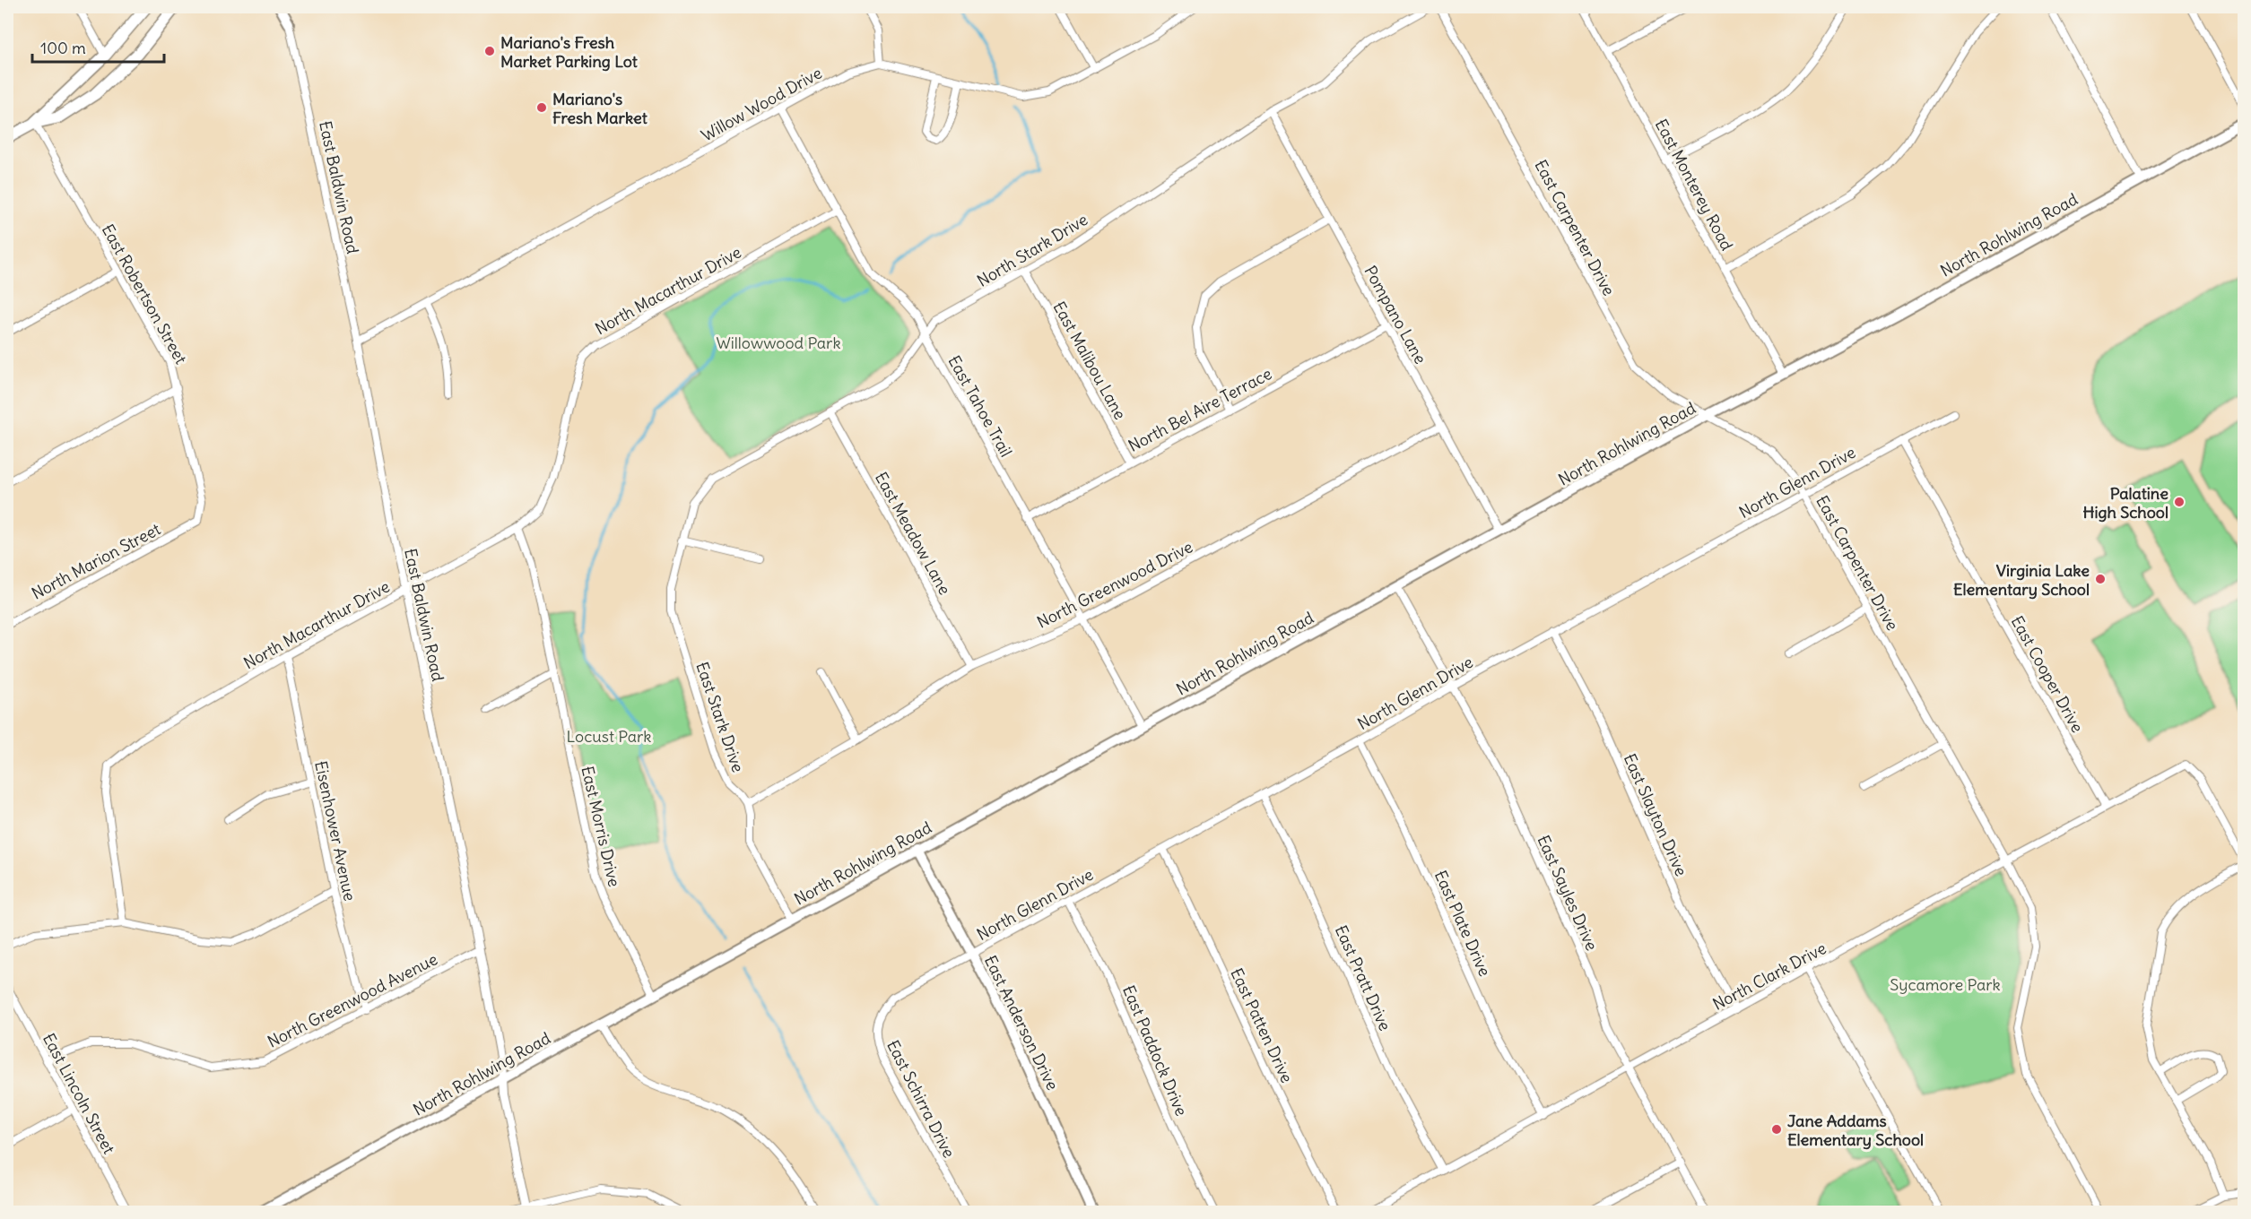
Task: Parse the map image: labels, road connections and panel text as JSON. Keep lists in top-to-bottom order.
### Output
{
  "streets": {
    "street": [
      "Willow Wood Drive",
      "East Monterey Road",
      "East Baldwin Road",
      "East Carpenter Drive",
      "North Rohlwing Road",
      "North Stark Drive",
      "North Macarthur Drive",
      "East Robertson Street",
      "Pompano Lane",
      "East Malibou Lane",
      "East Tahoe Trail",
      "North Bel Aire Terrace",
      "North Glenn Drive",
      "East Meadow Lane",
      "North Marion Street",
      "North Greenwood Drive",
      "East Cooper Drive",
      "East Stark Drive",
      "East Slayton Drive",
      "East Morris Drive",
      "Eisenhower Avenue",
      "East Sayles Drive",
      "East Plate Drive",
      "North Clark Drive",
      "East Pratt Drive",
      "North Greenwood Avenue",
      "East Anderson Drive",
      "East Patten Drive",
      "East Paddock Drive",
      "East Lincoln Street",
      "East Schirra Drive"
    ]
  },
  "crossings": [
    ["Willow Wood Drive", "East Baldwin Road"],
    ["Willow Wood Drive", "East Tahoe Trail"],
    ["East Monterey Road", "North Rohlwing Road"],
    ["East Baldwin Road", "North Rohlwing Road"],
    ["East Baldwin Road", "North Macarthur Drive"],
    ["East Baldwin Road", "North Greenwood Avenue"],
    ["East Carpenter Drive", "North Rohlwing Road"],
    ["East Carpenter Drive", "North Glenn Drive"],
    ["East Carpenter Drive", "North Clark Drive"],
    ["North Rohlwing Road", "Pompano Lane"],
    ["North Rohlwing Road", "East Tahoe Trail"],
    ["North Rohlwing Road", "East Morris Drive"],
    ["North Rohlwing Road", "East Sayles Drive"],
    ["North Rohlwing Road", "East Anderson Drive"],
    ["North Stark Drive", "Pompano Lane"],
    ["North Stark Drive", "East Malibou Lane"],
    ["North Stark Drive", "East Tahoe Trail"],
    ["North Stark Drive", "East Meadow Lane"],
    ["North Stark Drive", "East Stark Drive"],
    ["North Macarthur Drive", "East Tahoe Trail"],
    ["North Macarthur Drive", "East Morris Drive"],
    ["North Macarthur Drive", "Eisenhower Avenue"],
    ["East Robertson Street", "North Marion Street"],
    ["Pompano Lane", "North Bel Aire Terrace"],
    ["Pompano Lane", "North Greenwood Drive"],
    ["East Malibou Lane", "North Bel Aire Terrace"],
    ["East Tahoe Trail", "North Bel Aire Terrace"],
    ["East Tahoe Trail", "North Greenwood Drive"],
    ["North Glenn Drive", "East Cooper Drive"],
    ["North Glenn Drive", "East Slayton Drive"],
    ["North Glenn Drive", "East Sayles Drive"],
    ["North Glenn Drive", "East Plate Drive"],
    ["North Glenn Drive", "East Pratt Drive"],
    ["North Glenn Drive", "East Anderson Drive"],
    ["North Glenn Drive", "East Patten Drive"],
    ["North Glenn Drive", "East Paddock Drive"],
    ["North Glenn Drive", "East Schirra Drive"],
    ["East Meadow Lane", "North Greenwood Drive"],
    ["North Greenwood Drive", "East Stark Drive"],
    ["East Cooper Drive", "North Clark Drive"],
    ["East Slayton Drive", "North Clark Drive"],
    ["Eisenhower Avenue", "North Greenwood Avenue"],
    ["East Sayles Drive", "North Clark Drive"],
    ["East Plate Drive", "North Clark Drive"],
    ["North Clark Drive", "East Pratt Drive"],
    ["North Greenwood Avenue", "East Lincoln Street"]
  ],
  "parks": ["Willowwood Park", "Locust Park", "Sycamore Park"],
  "places": [
    "Mariano's Fresh Market Parking Lot",
    "Mariano's Fresh Market",
    "Palatine High School",
    "Virginia Lake Elementary School",
    "Jane Addams Elementary School"
  ],
  "scale_bar": "100 m"
}
